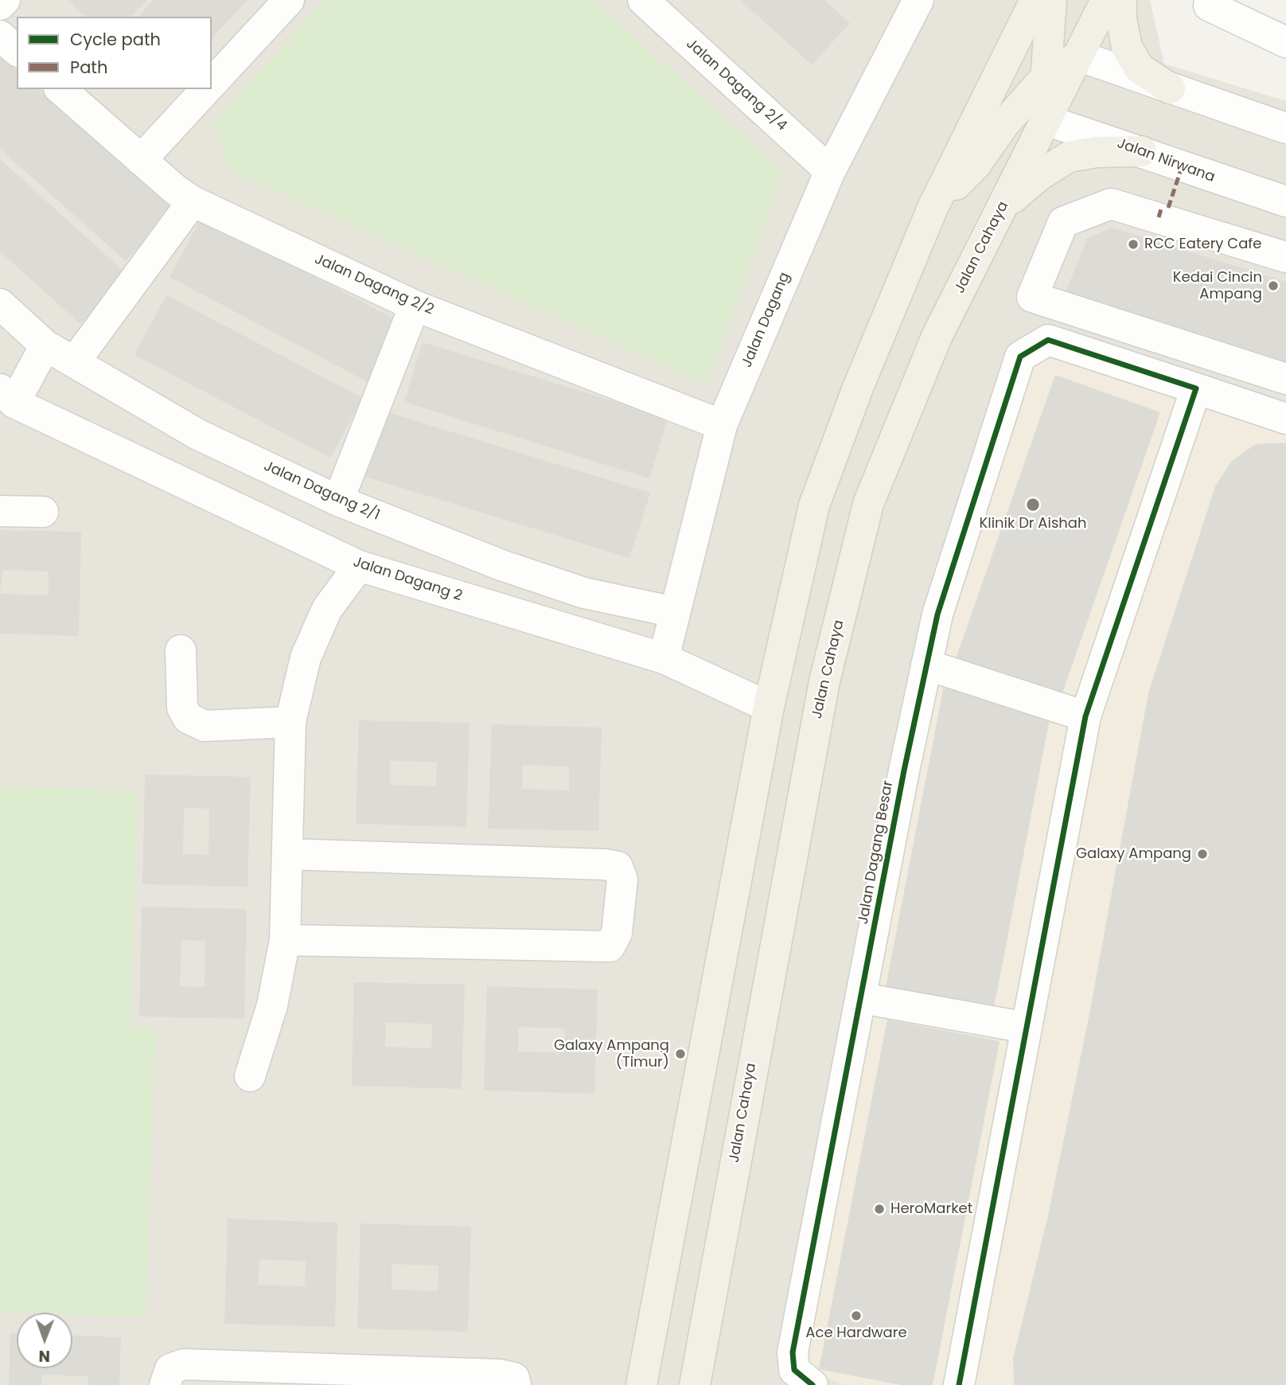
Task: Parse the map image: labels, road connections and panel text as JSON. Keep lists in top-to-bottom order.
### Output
{
  "streets": {
    "main road": ["Jalan Cahaya"],
    "street": [
      "Jalan Dagang 2/4",
      "Jalan Nirwana",
      "Jalan Dagang 2/2",
      "Jalan Dagang",
      "Jalan Dagang 2/1",
      "Jalan Dagang 2",
      "Jalan Dagang Besar"
    ]
  },
  "crossings": [
    ["Jalan Dagang 2/4", "Jalan Dagang"],
    ["Jalan Nirwana", "Jalan Cahaya"],
    ["Jalan Dagang 2/2", "Jalan Dagang"],
    ["Jalan Dagang", "Jalan Dagang 2/1"],
    ["Jalan Dagang", "Jalan Dagang 2"]
  ],
  "places": [
    "RCC Eatery Cafe",
    "Kedai Cincin Ampang",
    "Klinik Dr Aishah",
    "Galaxy Ampang",
    "Galaxy Ampang (Timur)",
    "HeroMarket",
    "Ace Hardware"
  ],
  "legend": ["Cycle path", "Path"],
  "north": "bottom"
}
